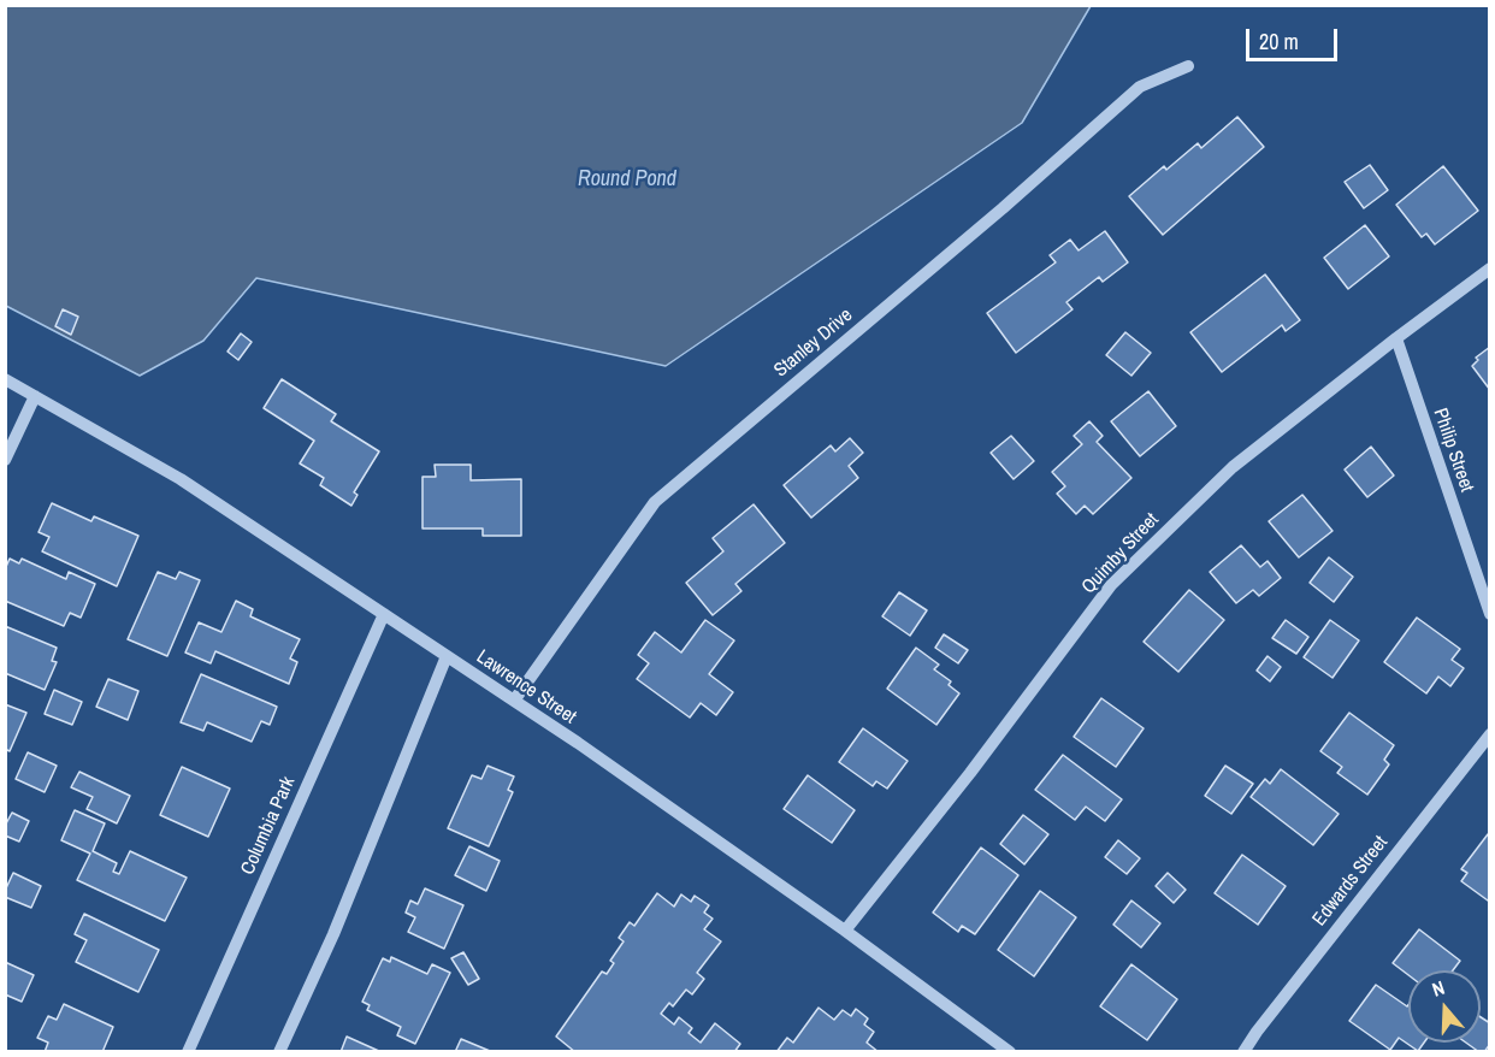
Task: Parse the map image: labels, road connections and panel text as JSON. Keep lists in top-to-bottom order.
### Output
{
  "streets": {
    "street": [
      "Stanley Drive",
      "Philip Street",
      "Quimby Street",
      "Lawrence Street",
      "Columbia Park",
      "Edwards Street"
    ]
  },
  "crossings": [
    ["Stanley Drive", "Lawrence Street"],
    ["Philip Street", "Quimby Street"],
    ["Quimby Street", "Lawrence Street"],
    ["Lawrence Street", "Columbia Park"]
  ],
  "water": ["Round Pond"],
  "scale_bar": "20 m",
  "north": "top"
}
